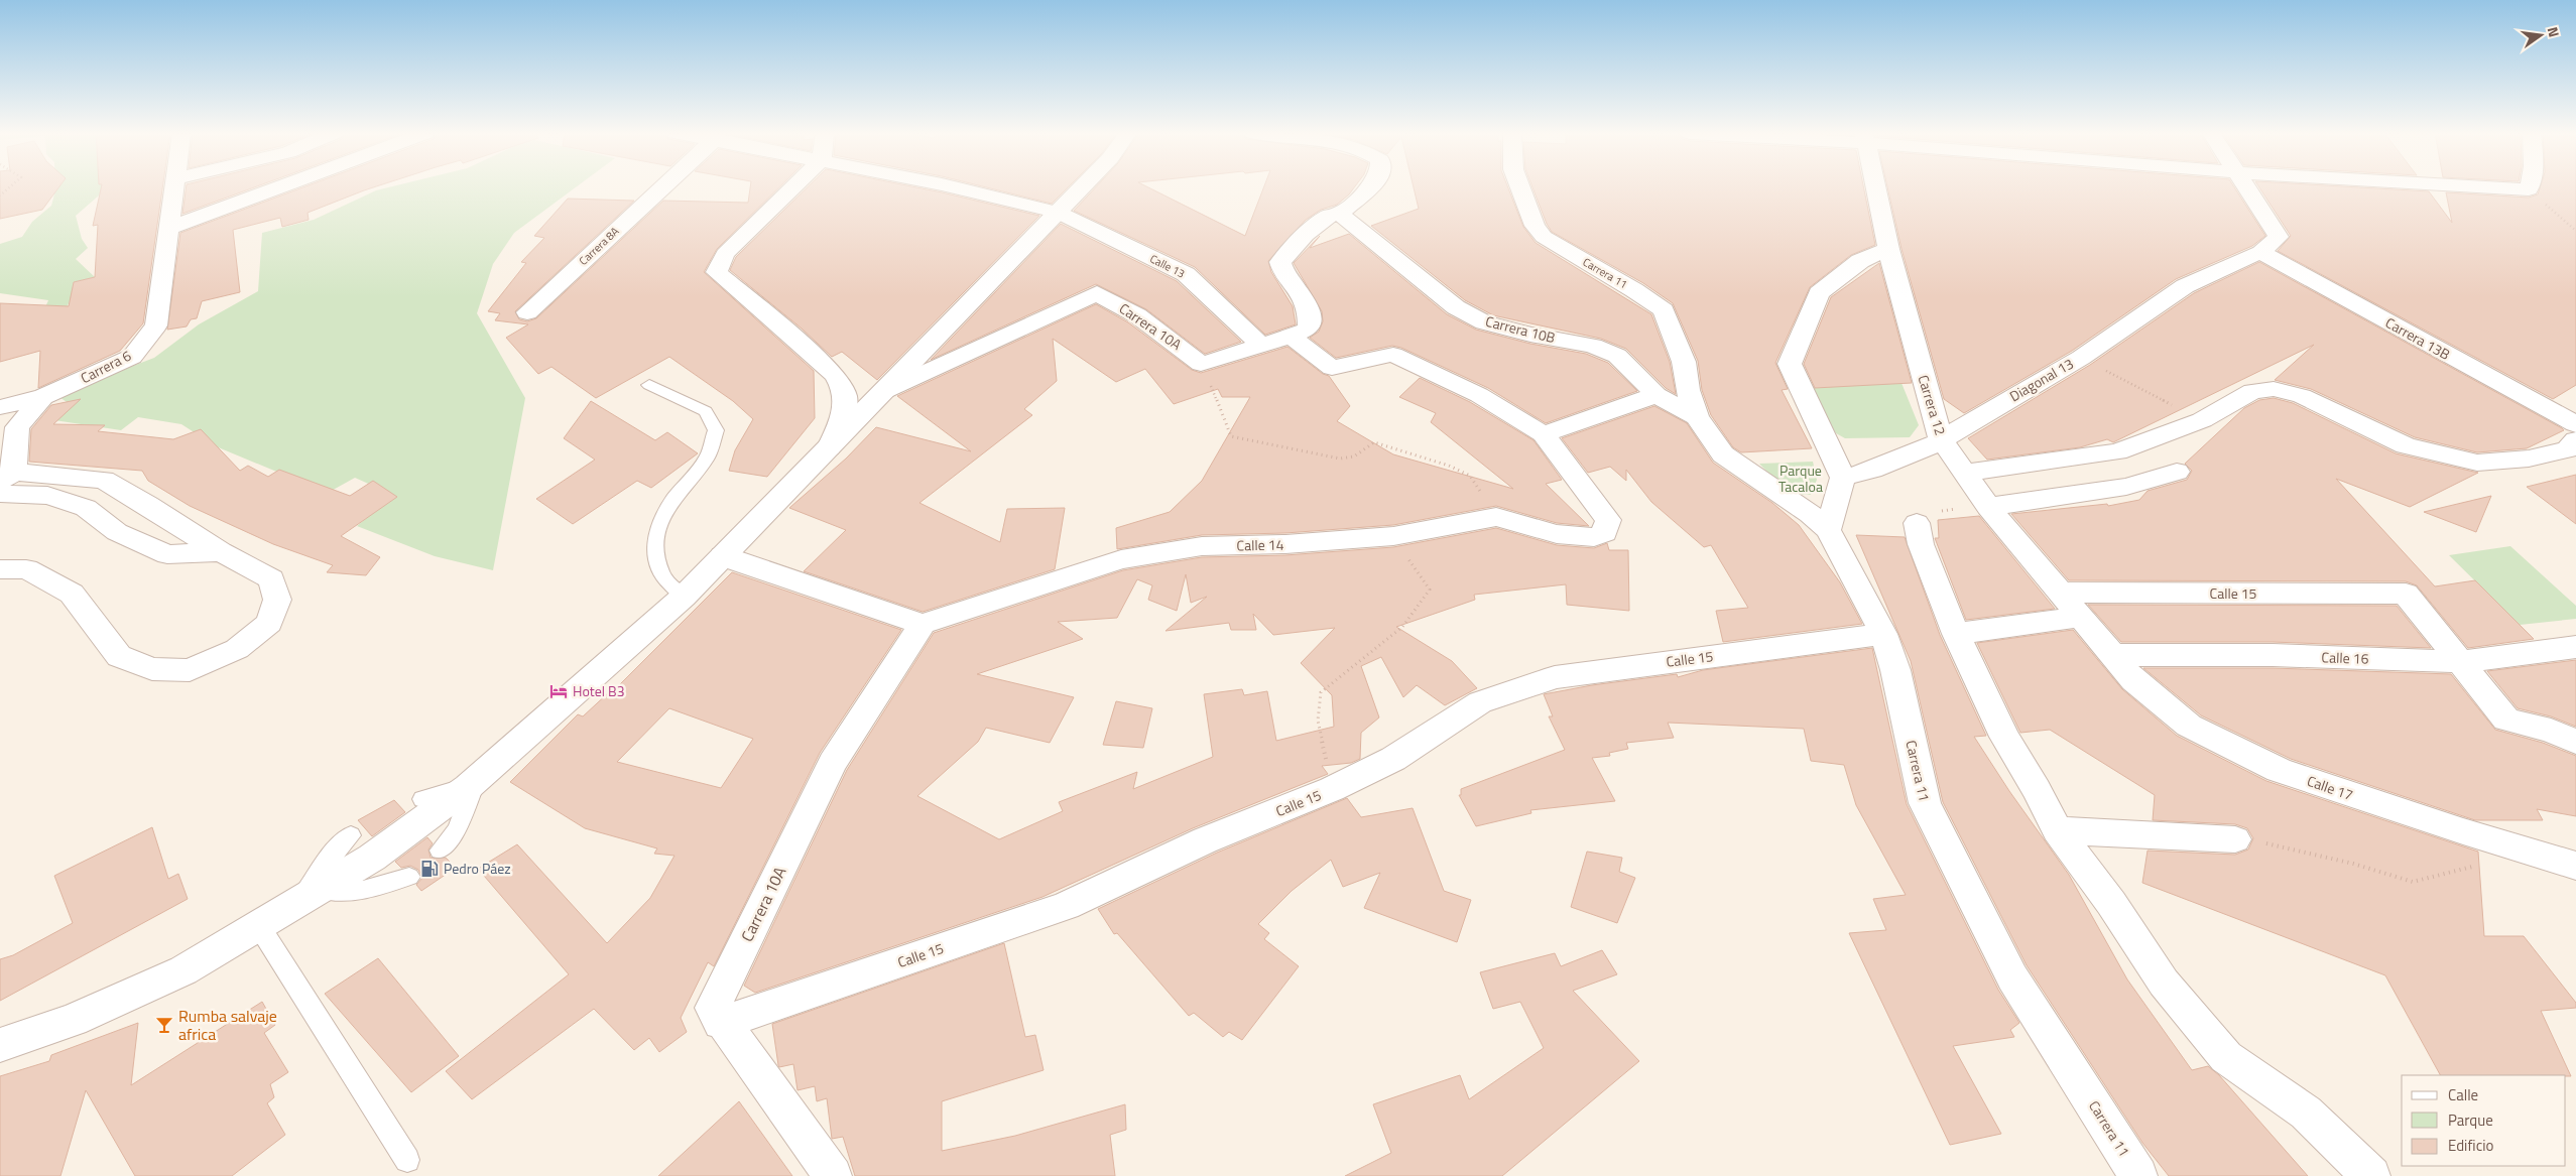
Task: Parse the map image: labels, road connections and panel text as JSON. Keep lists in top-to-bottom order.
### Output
{
  "streets": {
    "street": [
      "Carrera 8A",
      "Calle 13",
      "Carrera 11",
      "Carrera 10A",
      "Carrera 10B",
      "Carrera 13B",
      "Carrera 6",
      "Diagonal 13",
      "Carrera 12",
      "Calle 14",
      "Calle 15",
      "Calle 16",
      "Calle 17"
    ]
  },
  "crossings": [
    ["Carrera 11", "Carrera 10B"],
    ["Carrera 11", "Calle 15"],
    ["Carrera 10A", "Calle 14"],
    ["Carrera 10A", "Calle 15"],
    ["Carrera 13B", "Diagonal 13"],
    ["Diagonal 13", "Carrera 12"],
    ["Carrera 12", "Calle 15"],
    ["Carrera 12", "Calle 16"],
    ["Carrera 12", "Calle 17"],
    ["Calle 15", "Calle 16"],
    ["Calle 16", "Calle 17"]
  ],
  "parks": ["Parque Tacaloa"],
  "places": {
    "hotel": ["Hotel B3"],
    "fuel station": ["Pedro Páez"],
    "bar": ["Rumba salvaje africa"]
  },
  "legend": ["Calle", "Parque", "Edificio"],
  "north": "right"
}
